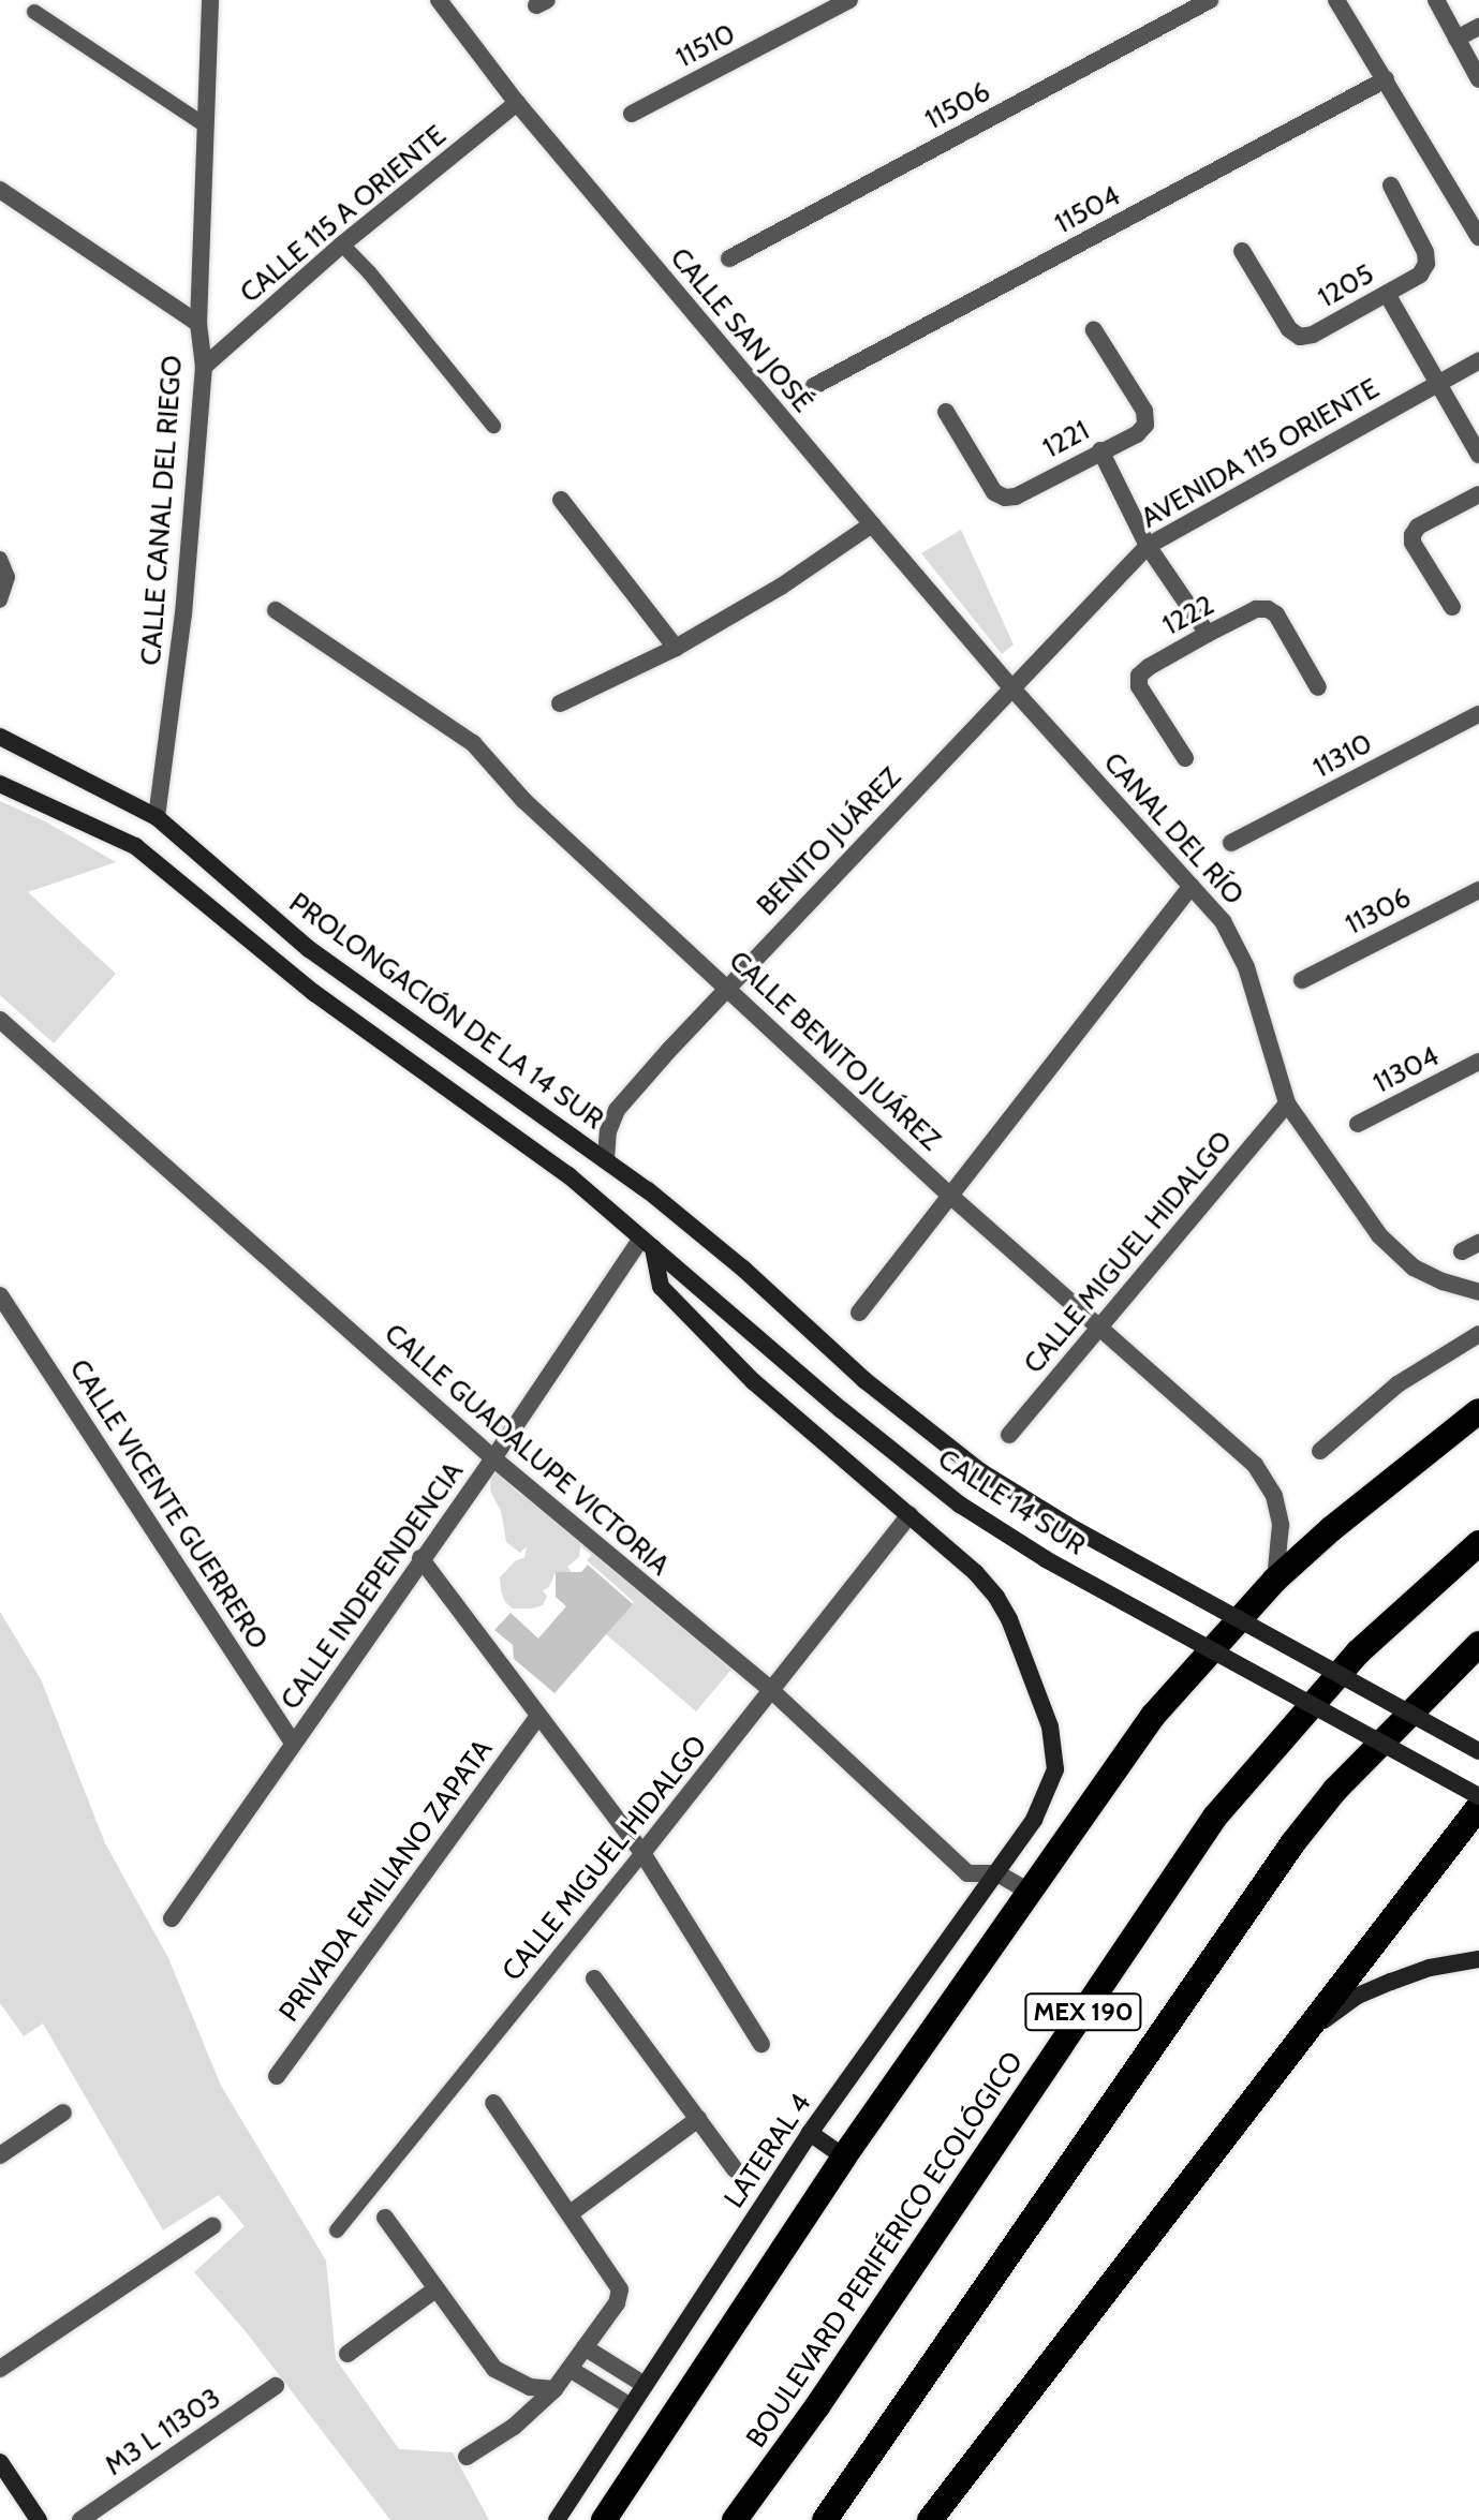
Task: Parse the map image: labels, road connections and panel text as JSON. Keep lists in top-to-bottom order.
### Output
{
  "streets": {
    "highway": ["MEX 190", "BOULEVARD PERIFÉRICO ECOLÓGICO"],
    "main road": ["PROLONGACIÓN DE LA 14 SUR", "CALLE 14 SUR", "LATERAL 4"],
    "street": [
      "11510",
      "11506",
      "11504",
      "CALLE 115 A ORIENTE",
      "1205",
      "CALLE SAN JOSÉ",
      "1221",
      "AVENIDA 115 ORIENTE",
      "CALLE CANAL DEL RIEGO",
      "1222",
      "11310",
      "CANAL DEL RÍO",
      "BENITO JUÁREZ",
      "11306",
      "CALLE BENITO JUÁREZ",
      "11304",
      "CALLE MIGUEL HIDALGO",
      "CALLE GUADALUPE VICTORIA",
      "CALLE VICENTE GUERRERO",
      "CALLE INDEPENDENCIA",
      "PRIVADA EMILIANO ZAPATA",
      "M3 L 11303"
    ]
  },
  "crossings": [
    ["CALLE 115 A ORIENTE", "CALLE SAN JOSÉ"],
    ["CALLE 115 A ORIENTE", "CALLE CANAL DEL RIEGO"],
    ["CALLE SAN JOSÉ", "AVENIDA 115 ORIENTE"],
    ["CALLE SAN JOSÉ", "CANAL DEL RÍO"],
    ["CALLE SAN JOSÉ", "BENITO JUÁREZ"],
    ["AVENIDA 115 ORIENTE", "CANAL DEL RÍO"],
    ["AVENIDA 115 ORIENTE", "BENITO JUÁREZ"],
    ["CALLE CANAL DEL RIEGO", "PROLONGACIÓN DE LA 14 SUR"],
    ["CANAL DEL RÍO", "BENITO JUÁREZ"],
    ["CANAL DEL RÍO", "CALLE MIGUEL HIDALGO"],
    ["BENITO JUÁREZ", "PROLONGACIÓN DE LA 14 SUR"],
    ["BENITO JUÁREZ", "CALLE BENITO JUÁREZ"],
    ["BENITO JUÁREZ", "CALLE 14 SUR"],
    ["PROLONGACIÓN DE LA 14 SUR", "CALLE 14 SUR"],
    ["CALLE BENITO JUÁREZ", "CALLE MIGUEL HIDALGO"],
    ["CALLE MIGUEL HIDALGO", "CALLE GUADALUPE VICTORIA"],
    ["CALLE MIGUEL HIDALGO", "LATERAL 4"],
    ["CALLE GUADALUPE VICTORIA", "CALLE INDEPENDENCIA"],
    ["CALLE GUADALUPE VICTORIA", "LATERAL 4"],
    ["CALLE 14 SUR", "CALLE INDEPENDENCIA"],
    ["CALLE 14 SUR", "LATERAL 4"],
    ["CALLE VICENTE GUERRERO", "CALLE INDEPENDENCIA"],
    ["CALLE INDEPENDENCIA", "LATERAL 4"]
  ]
}
